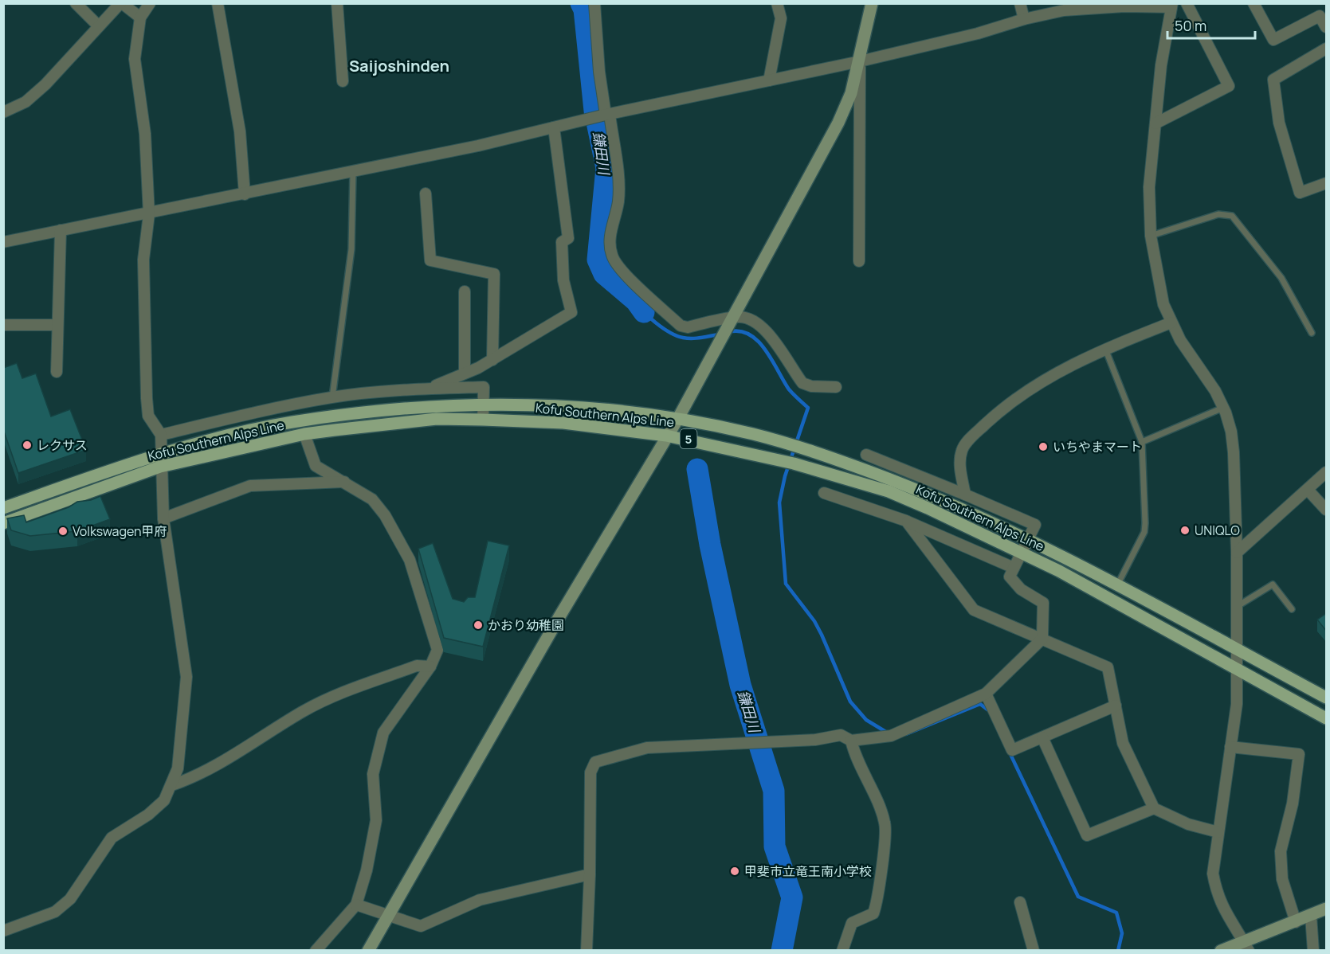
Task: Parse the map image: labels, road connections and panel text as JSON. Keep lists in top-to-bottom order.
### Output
{
  "streets": {
    "main road": ["Kofu Southern Alps Line", "5"]
  },
  "districts": ["Saijoshinden"],
  "water": ["鎌田川"],
  "places": [
    "レクサス",
    "いちやまマート",
    "UNIQLO",
    "Volkswagen甲府",
    "かおり幼稚園",
    "甲斐市立竜王南小学校"
  ],
  "scale_bar": "50 m"
}
